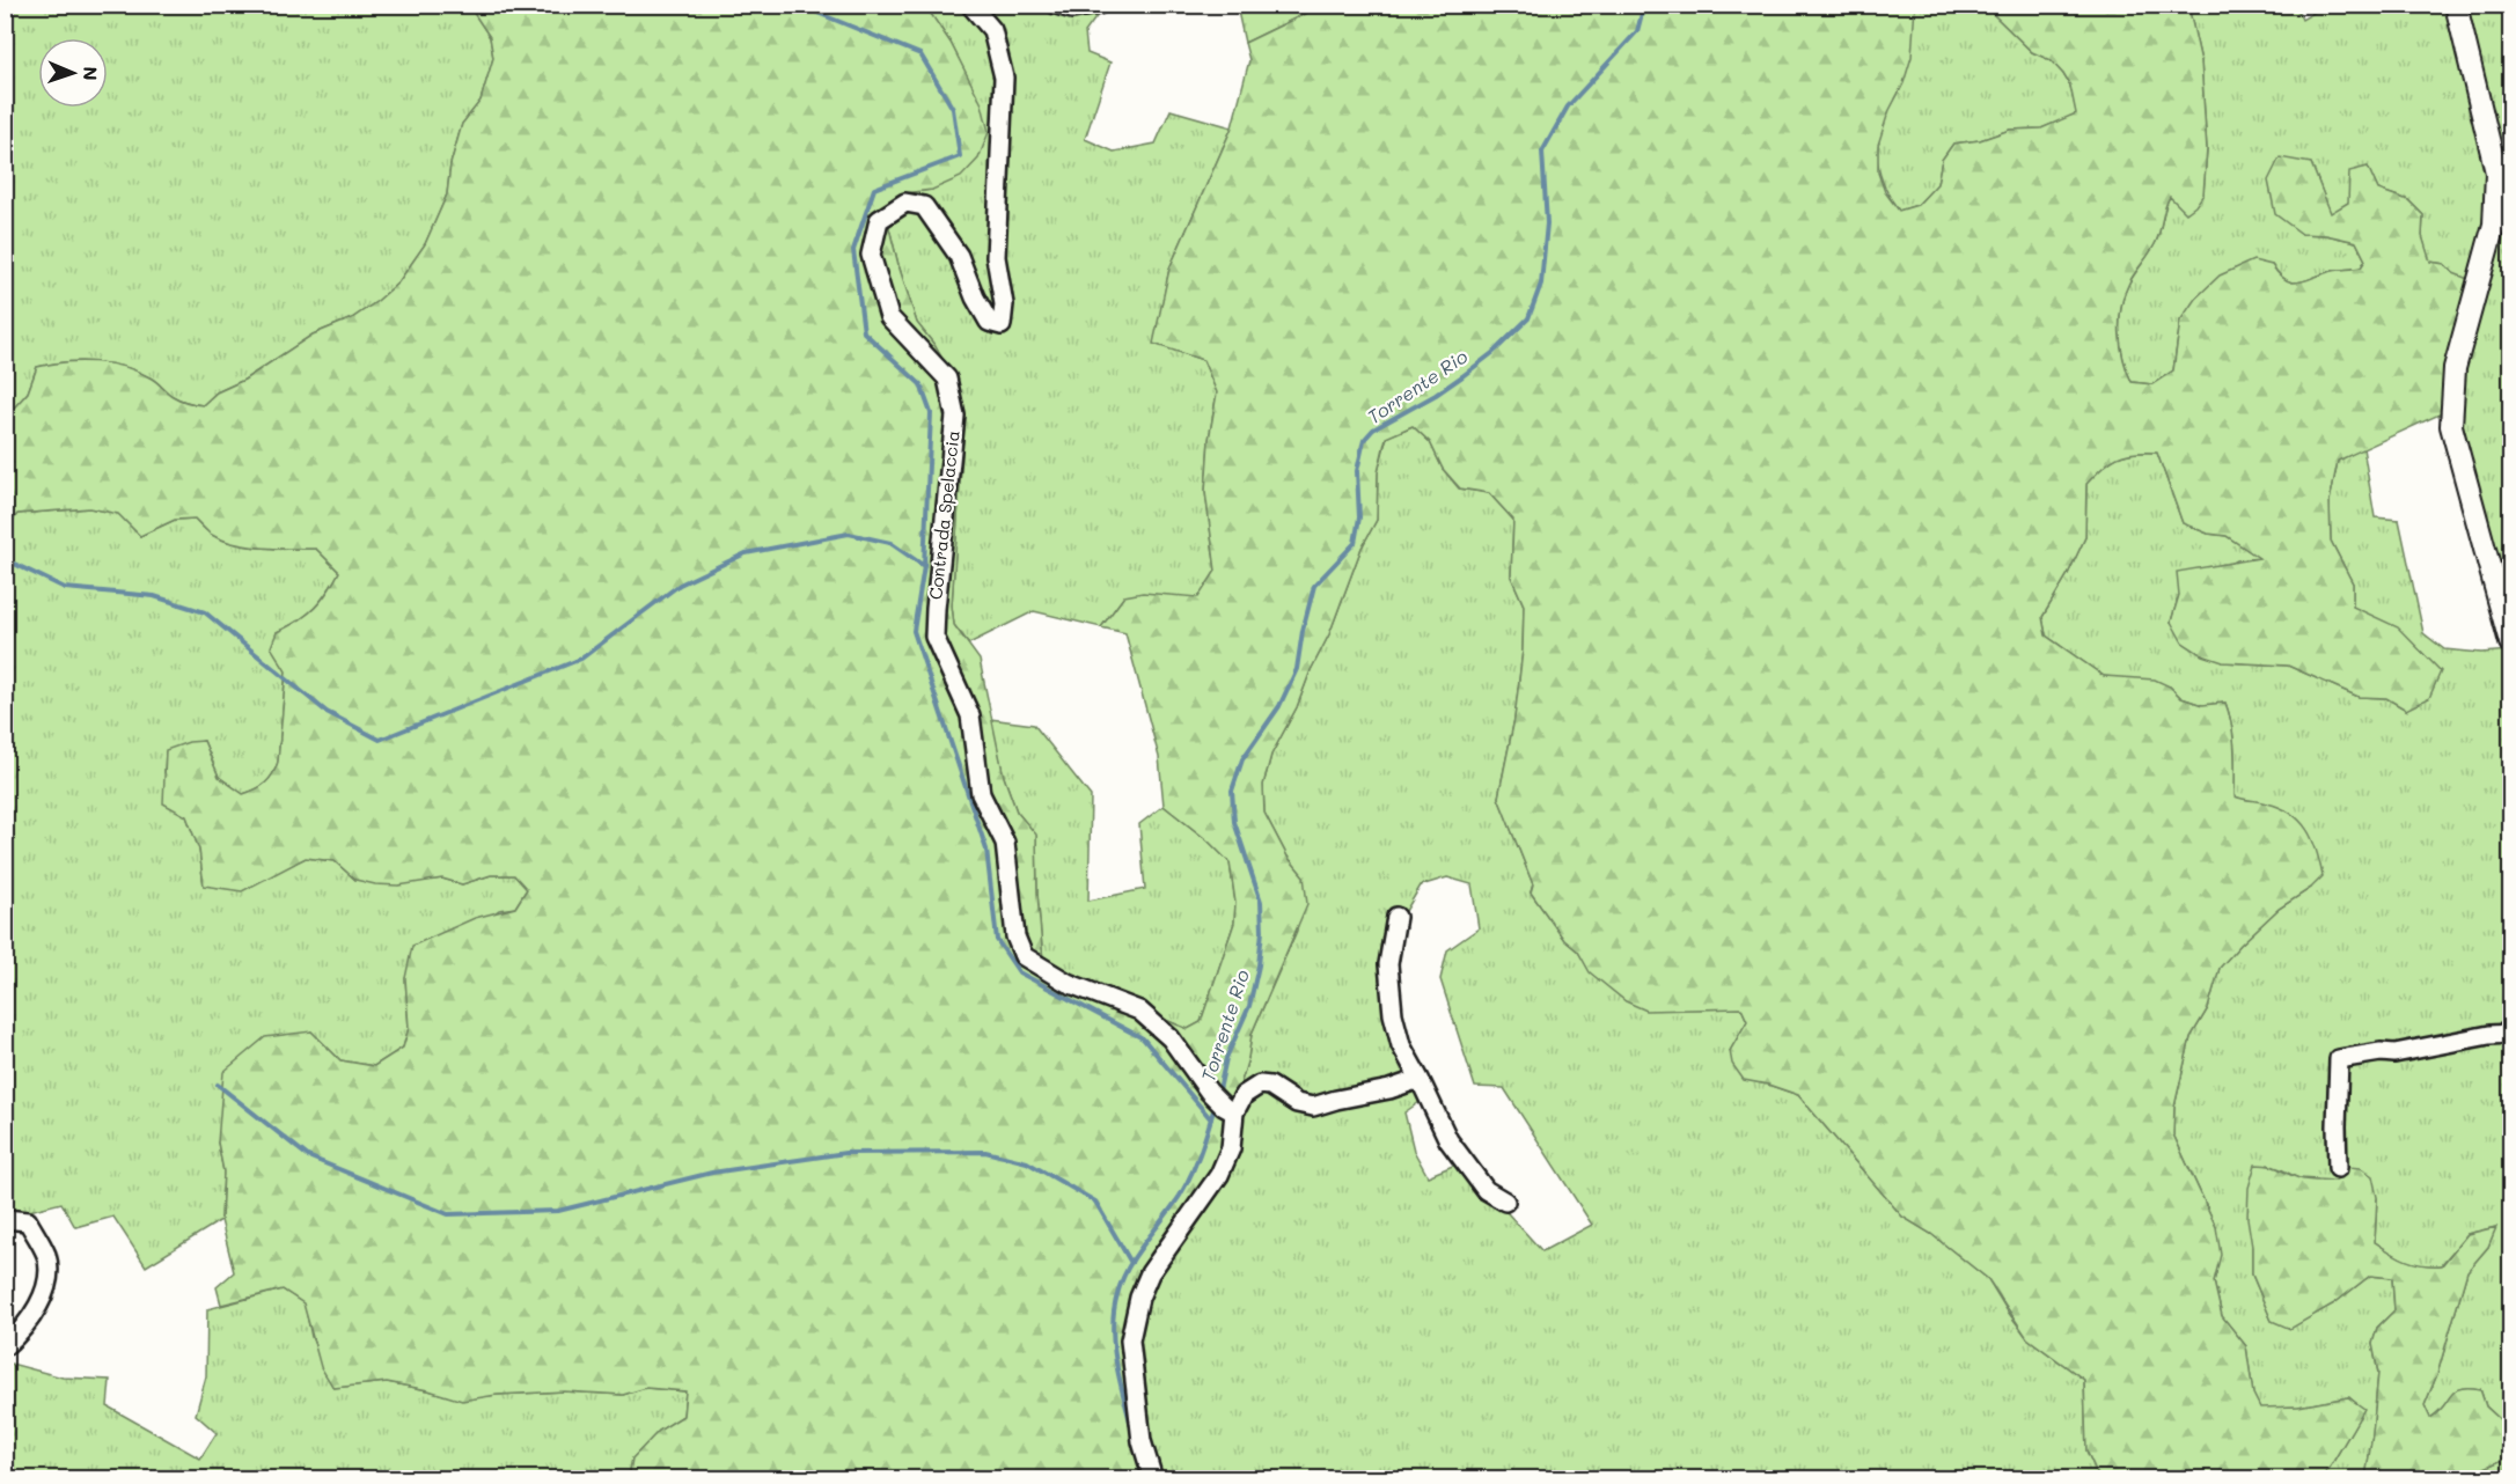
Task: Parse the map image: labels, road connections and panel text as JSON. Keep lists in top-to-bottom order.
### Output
{
  "streets": {
    "street": ["Contrada Spelaccia"]
  },
  "water": ["Torrente Rio"],
  "north": "right"
}
